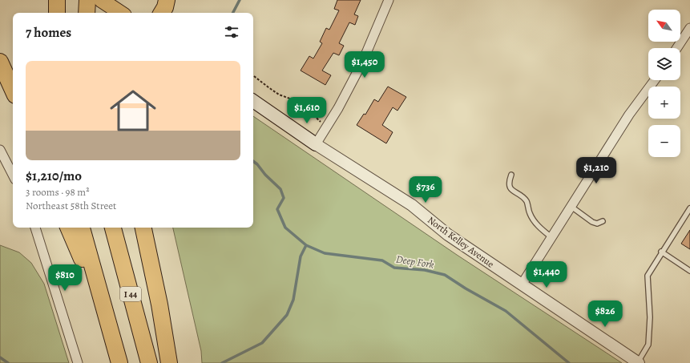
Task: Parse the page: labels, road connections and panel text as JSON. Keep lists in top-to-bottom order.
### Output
{
  "streets": {
    "highway": ["I 44"],
    "main road": ["North Kelley Avenue"]
  },
  "water": ["Deep Fork"],
  "north": "top left",
  "page": {
    "map_buttons": ["+", "−"],
    "heading": "7 homes",
    "price": [
      "$1,450",
      "$1,610",
      "$1,210",
      "$736",
      "$1,440",
      "$810",
      "$826"
    ],
    "list": [
      {
        "name": "$1,210/mo",
        "note": "3 rooms · 98 m² · Northeast 58th Street"
      }
    ]
  }
}
